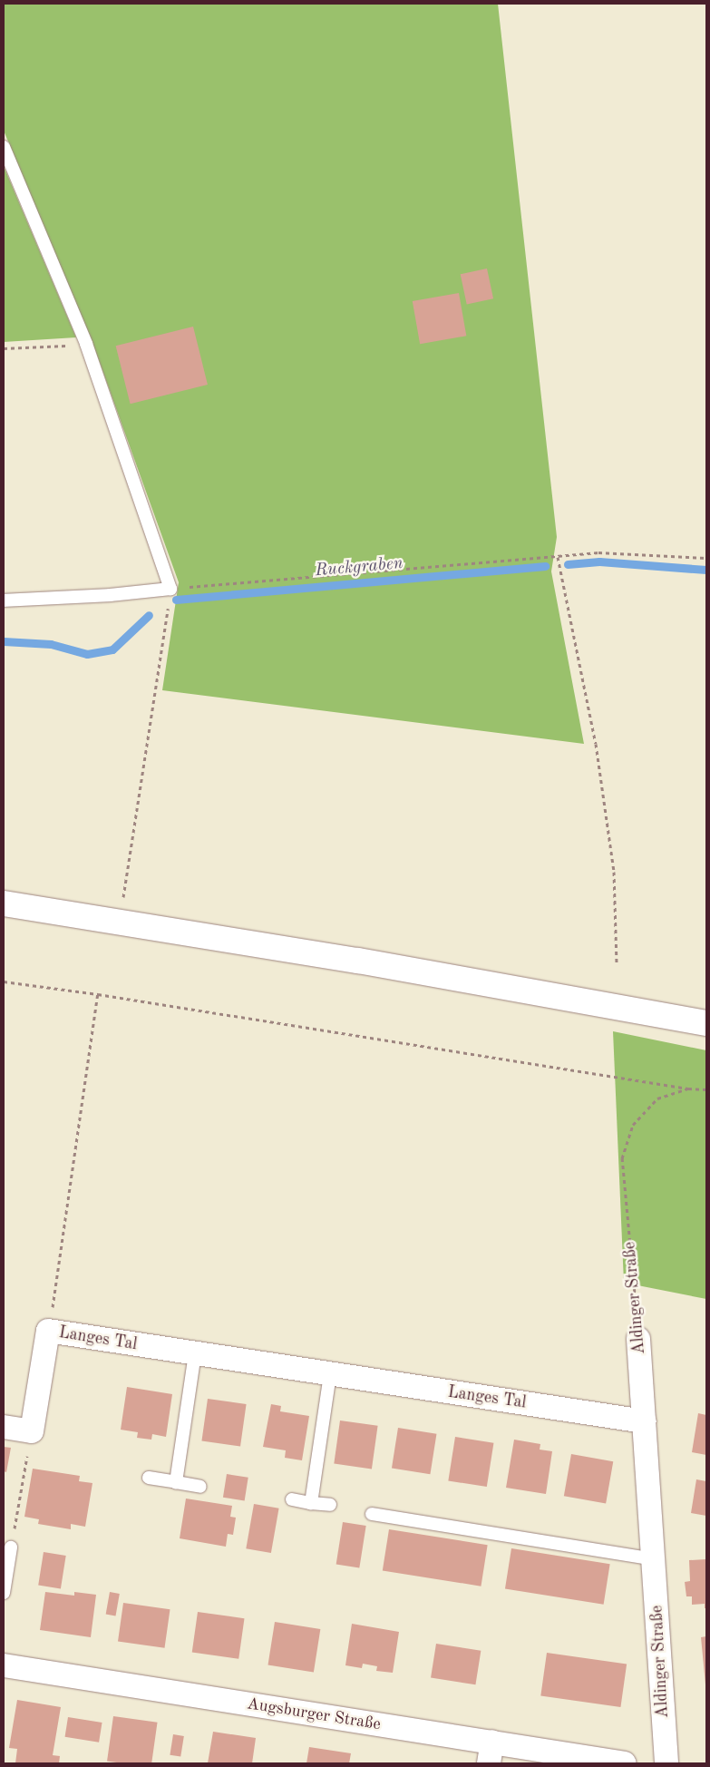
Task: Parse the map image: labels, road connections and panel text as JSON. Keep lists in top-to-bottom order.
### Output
{
  "streets": {
    "street": ["Aldinger Straße", "Langes Tal", "Augsburger Straße"]
  },
  "crossings": [
    ["Aldinger Straße", "Langes Tal"]
  ],
  "water": ["Ruckgraben"]
}
